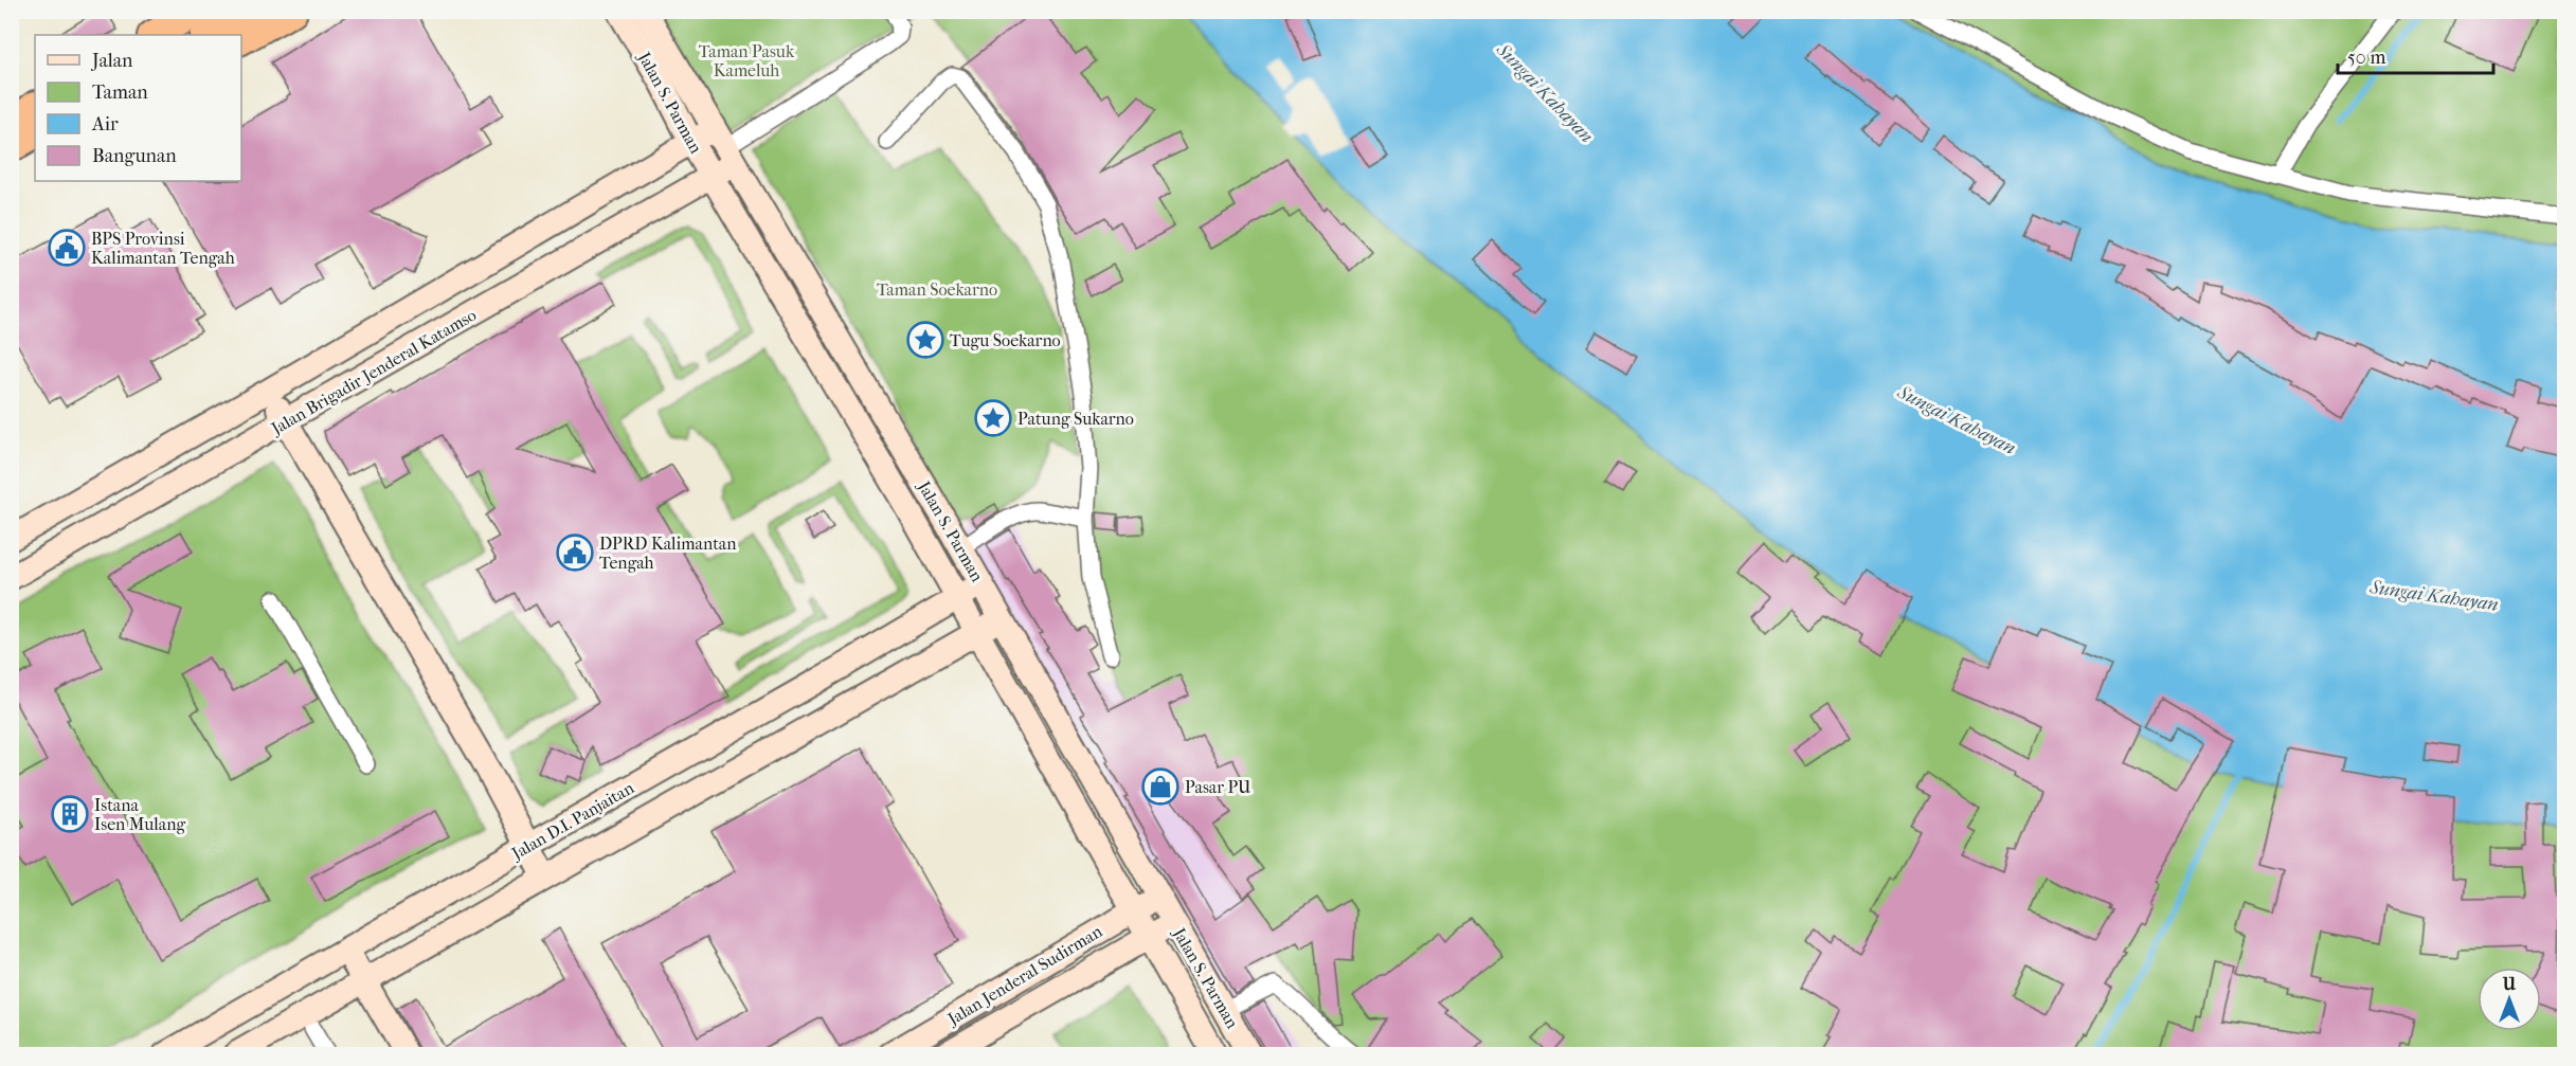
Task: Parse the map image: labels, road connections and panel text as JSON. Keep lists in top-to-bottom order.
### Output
{
  "streets": {
    "street": [
      "Jalan S. Parman",
      "Jalan Brigadir Jenderal Katamso",
      "Jalan D.I. Panjaitan",
      "Jalan Jenderal Sudirman"
    ]
  },
  "crossings": [
    ["Jalan S. Parman", "Jalan Brigadir Jenderal Katamso"],
    ["Jalan S. Parman", "Jalan D.I. Panjaitan"],
    ["Jalan S. Parman", "Jalan Jenderal Sudirman"]
  ],
  "water": ["Sungai Kahayan"],
  "parks": ["Taman Pasuk Kameluh", "Taman Soekarno"],
  "places": {
    "public building": ["BPS Provinsi Kalimantan Tengah", "DPRD Kalimantan Tengah"],
    "place": ["Tugu Soekarno", "Patung Sukarno"],
    "shop": ["Pasar PU"],
    "building": ["Istana Isen Mulang"]
  },
  "legend": [
    "Jalan",
    "Taman",
    "Air",
    "Bangunan"
  ],
  "scale_bar": "50 m",
  "north": "top"
}
